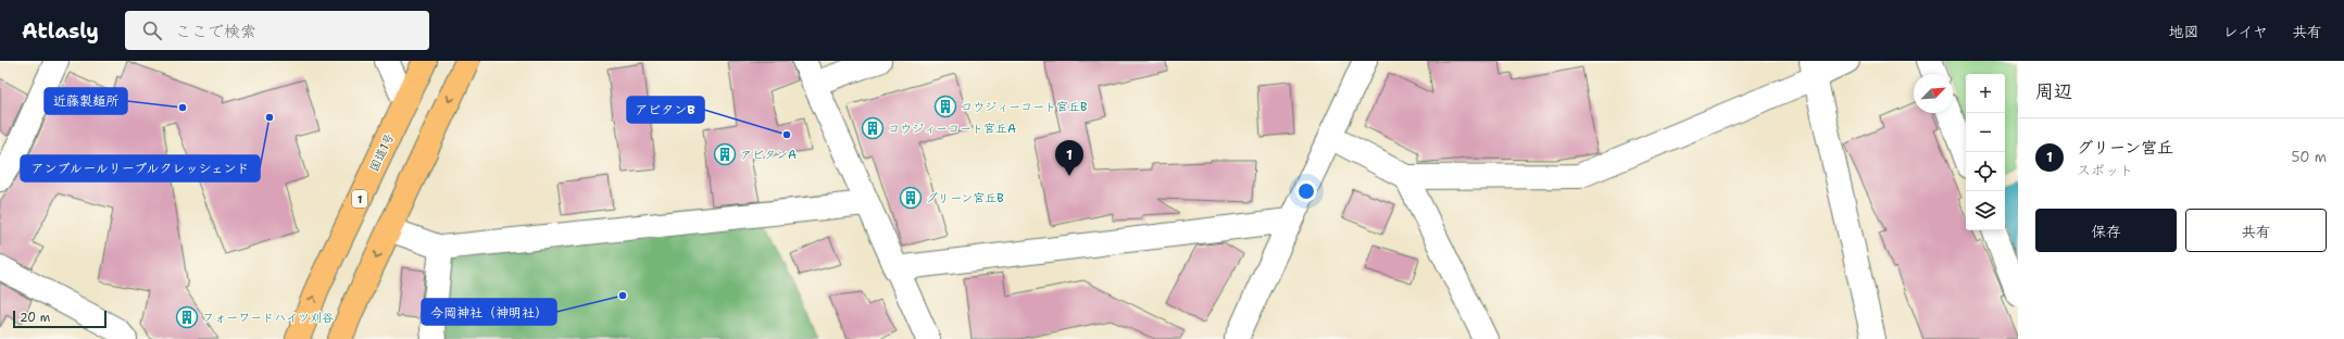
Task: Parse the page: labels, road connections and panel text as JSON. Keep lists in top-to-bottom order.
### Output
{
  "streets": {
    "highway": ["国道1号", "1"]
  },
  "places": {
    "building": [
      "コウジィーコート宮丘B",
      "コウジィーコート宮丘A",
      "アビタンA",
      "グリーン宮丘B",
      "フォーワードハイツ刈谷"
    ],
    "other": [
      "近藤製麺所",
      "アンブルールリーブルクレッシェンド",
      "アビタンB",
      "今岡神社（神明社）"
    ]
  },
  "scale_bar": "20 m",
  "north": "top right",
  "page": {
    "header": "Atlasly",
    "search": "ここで検索",
    "nav": ["地図", "レイヤ", "共有"],
    "heading": "周辺",
    "map_buttons": ["+", "−"],
    "list": [
      {
        "mark": "1",
        "name": "グリーン宮丘",
        "note": "スポット",
        "value": "50 m"
      }
    ],
    "pins": "1",
    "buttons": ["保存", "共有"],
    "scale": "20 m"
  }
}
